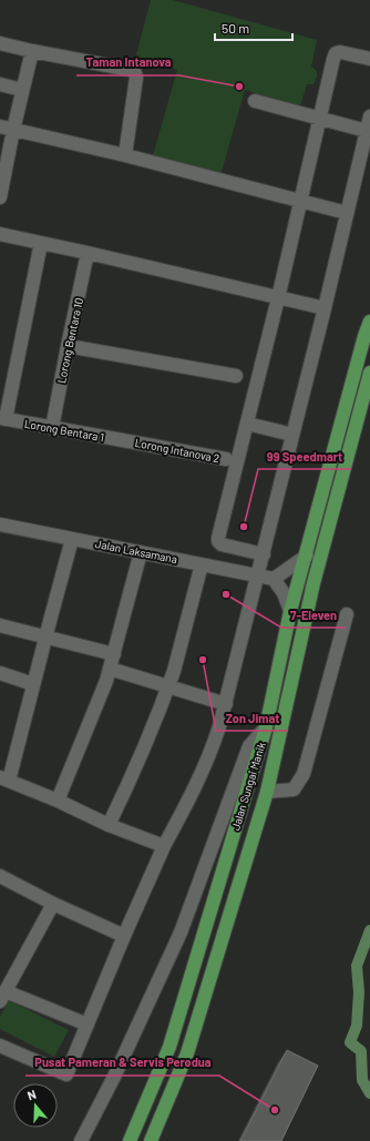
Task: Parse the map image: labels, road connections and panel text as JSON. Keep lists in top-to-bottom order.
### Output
{
  "streets": {
    "main road": ["Jalan Sungai Manik"],
    "street": [
      "Lorong Bentara 10",
      "Lorong Bentara 1",
      "Lorong Intanova 2",
      "Jalan Laksamana"
    ]
  },
  "crossings": [
    ["Lorong Bentara 10", "Lorong Bentara 1"],
    ["Lorong Bentara 1", "Lorong Intanova 2"]
  ],
  "places": [
    "Taman Intanova",
    "99 Speedmart",
    "7-Eleven",
    "Zon Jimat",
    "Pusat Pameran & Servis Perodua"
  ],
  "scale_bar": "50 m",
  "north": "top"
}
